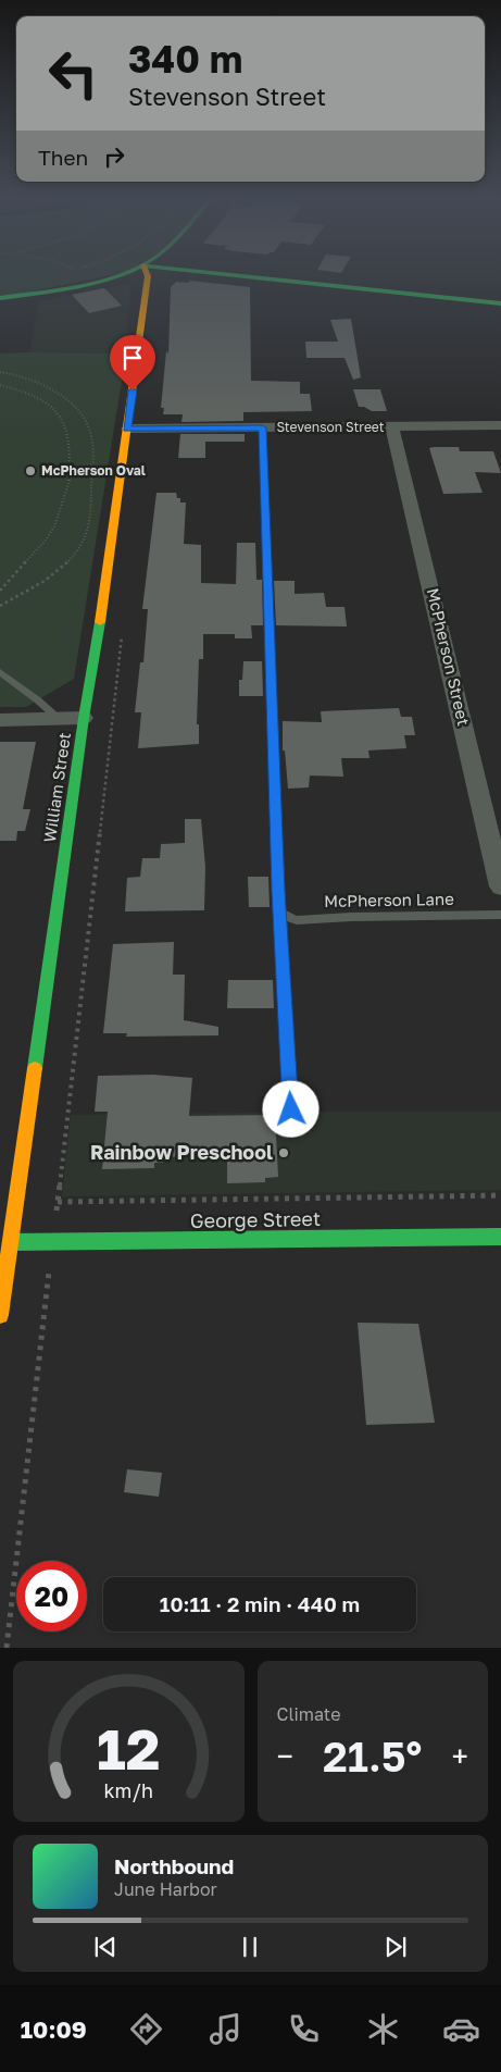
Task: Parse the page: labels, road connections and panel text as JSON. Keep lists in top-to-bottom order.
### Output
{
  "streets": {
    "street": [
      "Stevenson Street",
      "McPherson Street",
      "William Street",
      "George Street"
    ],
    "lane": ["McPherson Lane"]
  },
  "crossings": [
    ["Stevenson Street", "McPherson Street"],
    ["Stevenson Street", "William Street"],
    ["William Street", "George Street"]
  ],
  "places": ["McPherson Oval", "Rainbow Preschool"],
  "page": {
    "turn": ["340 m", "Stevenson Street"],
    "then": "Then",
    "limit": "20",
    "trip": "10:11 · 2 min · 440 m",
    "tile": "Climate",
    "heat": ["−", "21.5°", "+"],
    "song": ["Northbound", "June Harbor"],
    "tabs": "10:09",
    "gauge": ["12", "km/h"]
  }
}
